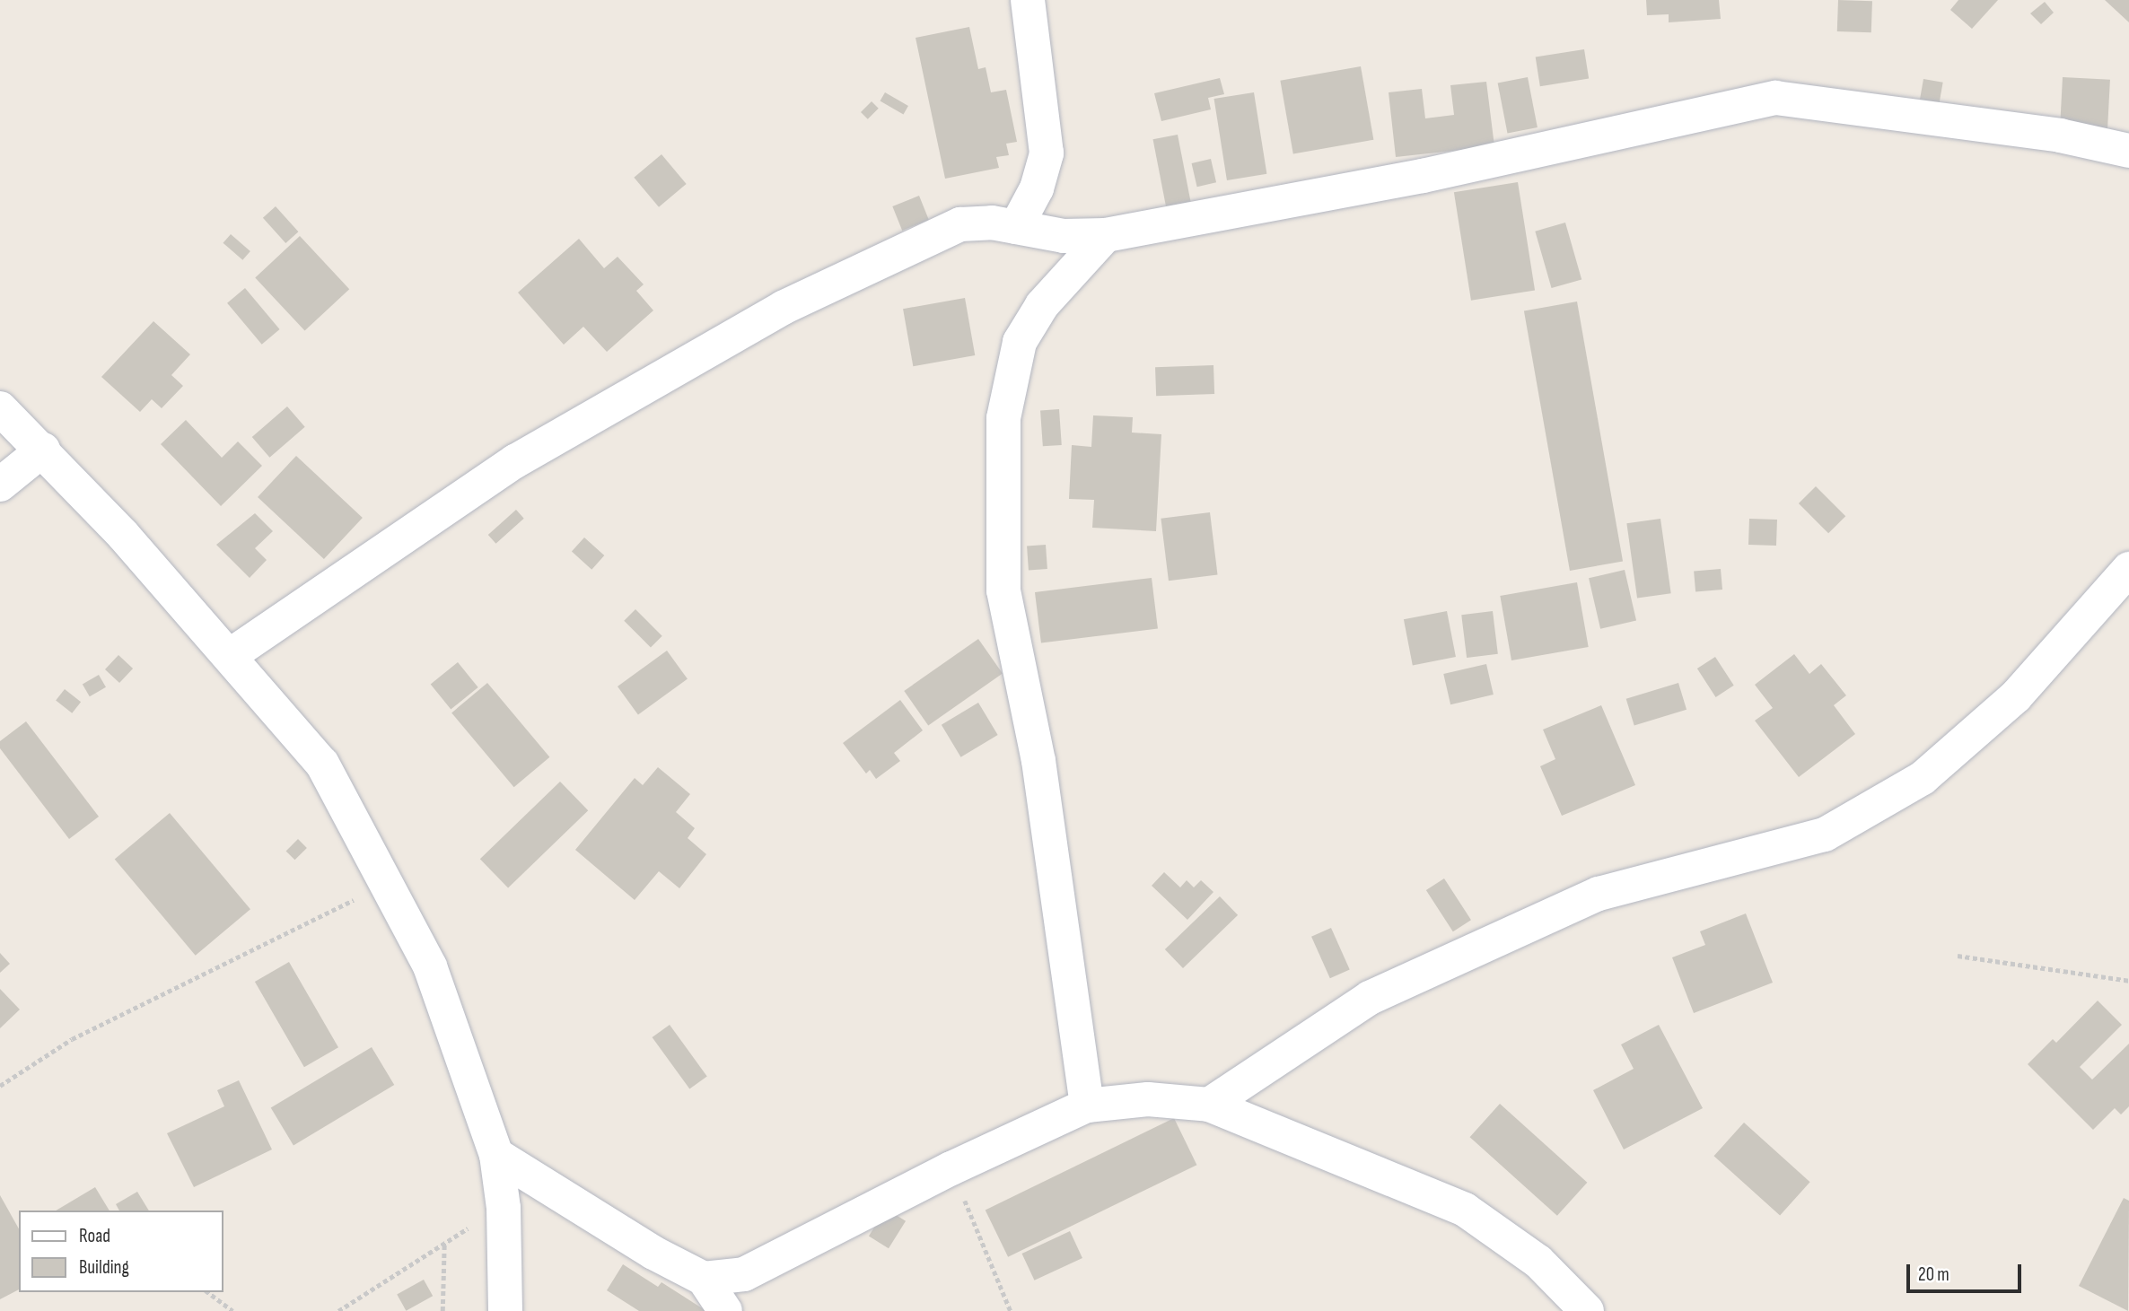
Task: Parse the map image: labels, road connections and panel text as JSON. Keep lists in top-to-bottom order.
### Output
{
  "legend": ["Road", "Building"],
  "scale_bar": "20 m"
}
